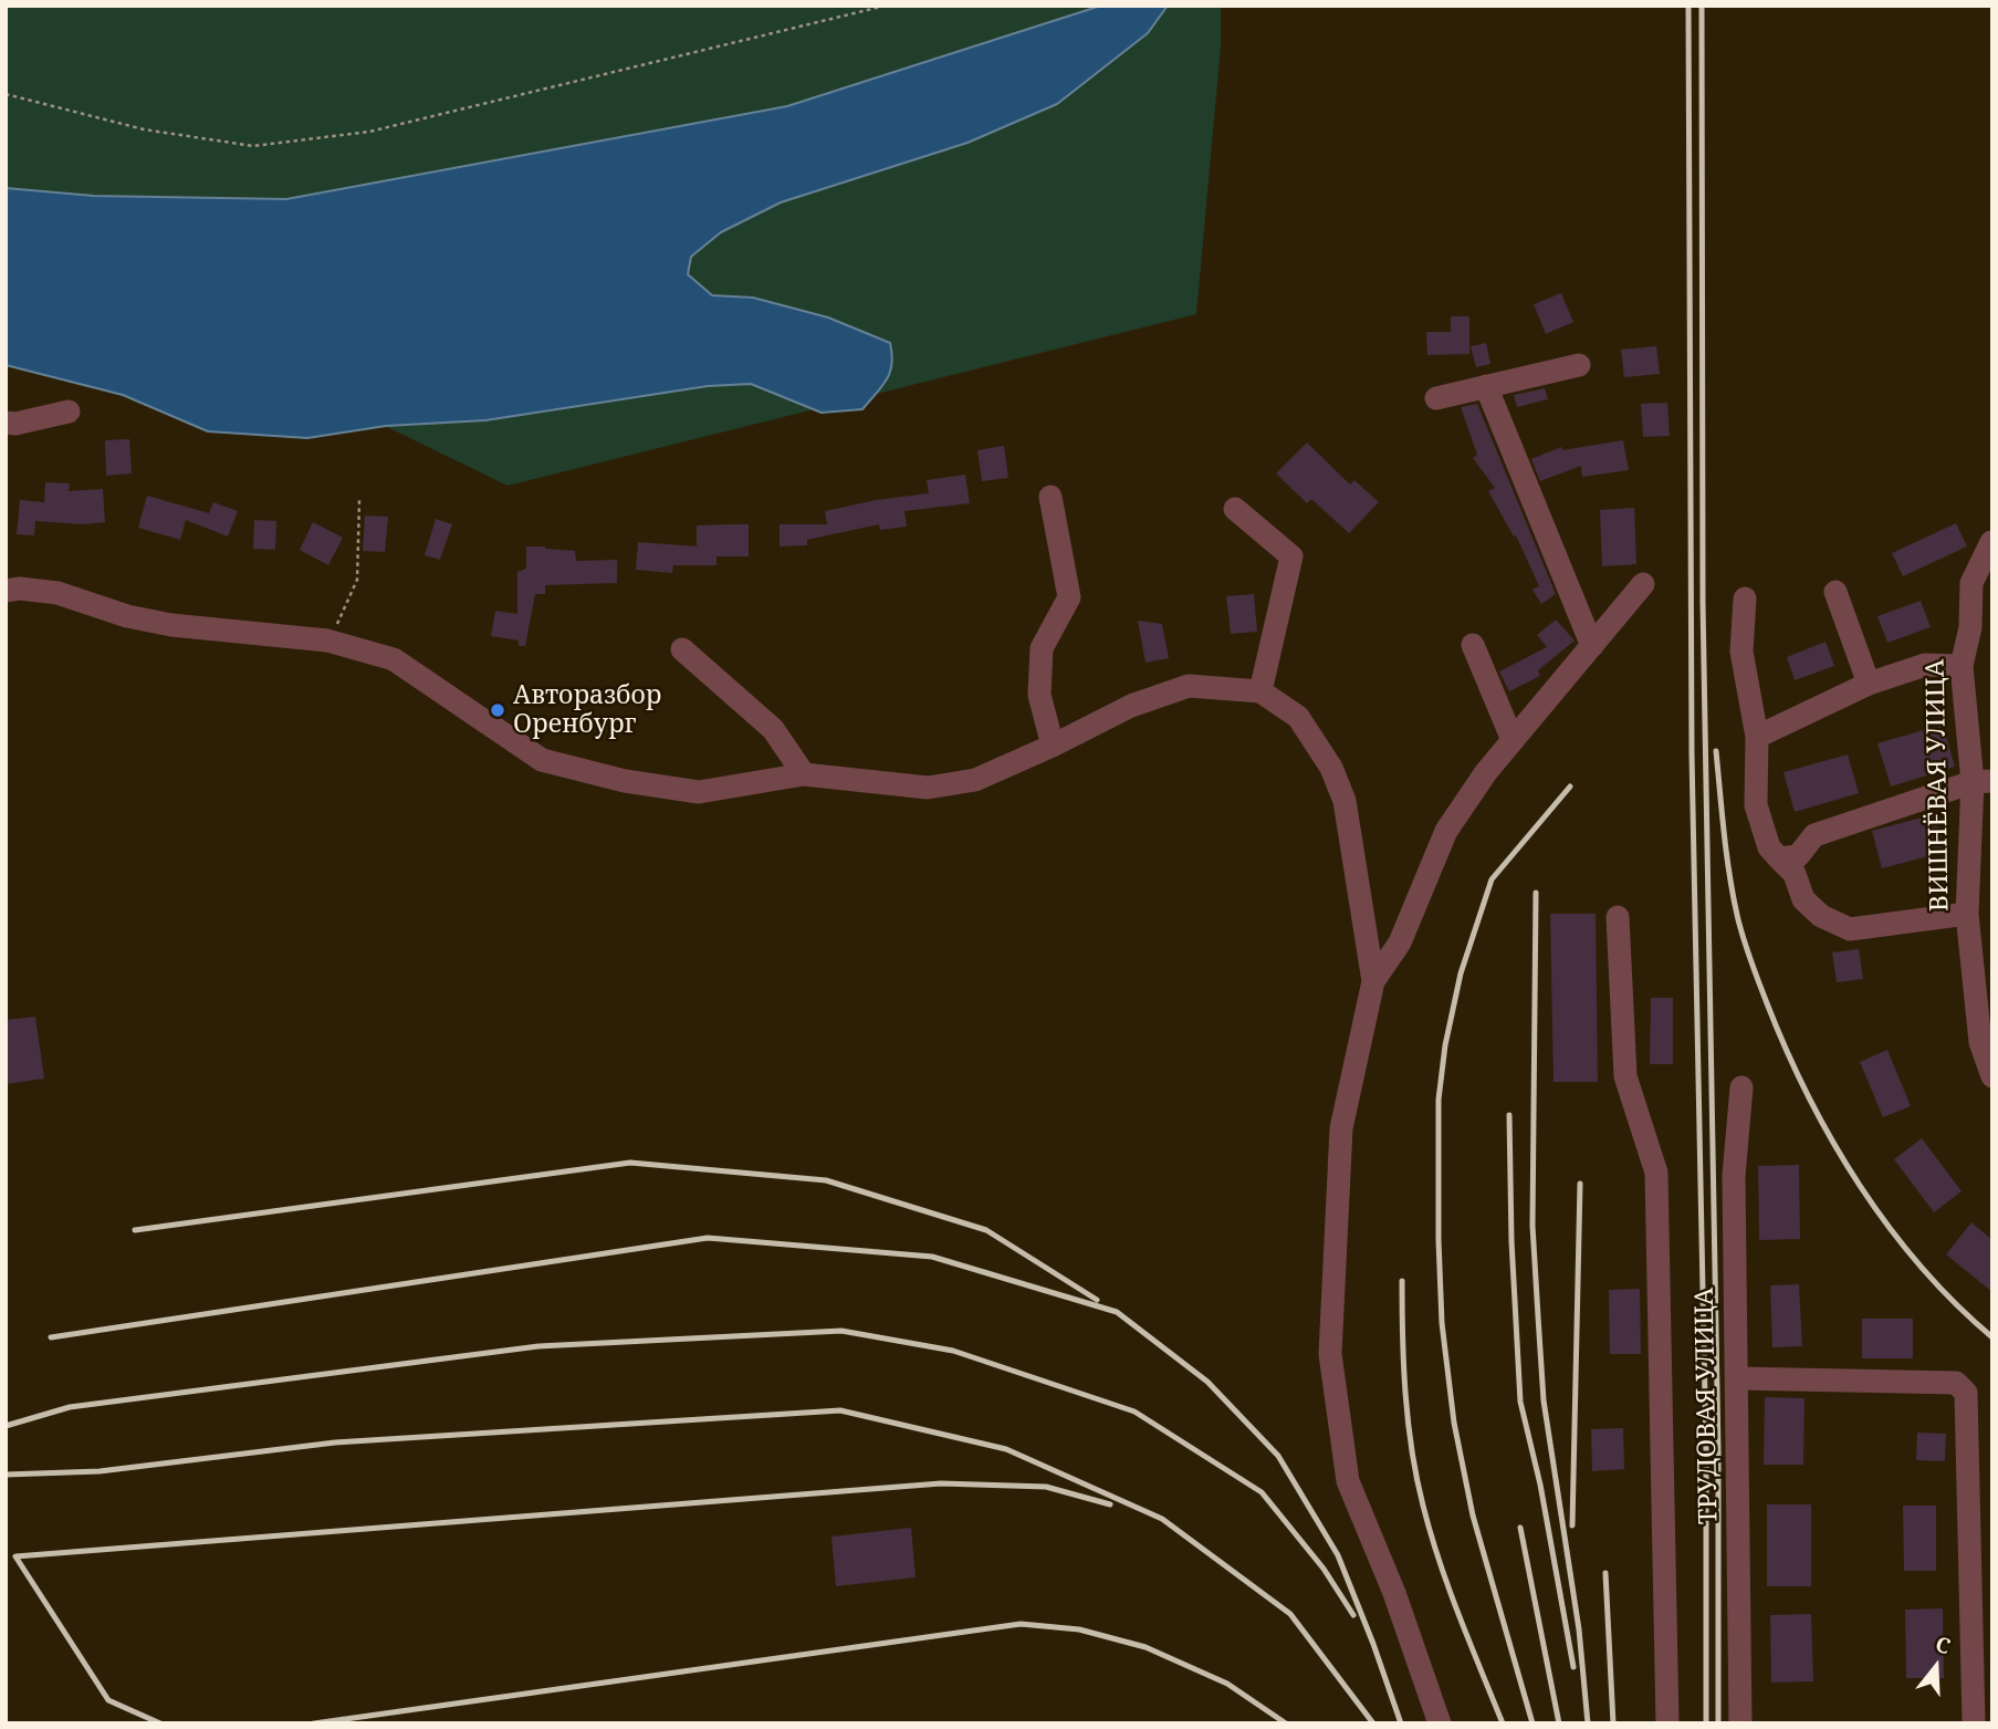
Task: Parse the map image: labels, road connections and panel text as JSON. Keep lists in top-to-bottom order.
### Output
{
  "streets": {
    "street": ["ВИШНЁВАЯ УЛИЦА", "ТРУДОВАЯ УЛИЦА"]
  },
  "places": ["Авторазбор Оренбург"],
  "north": "top"
}
